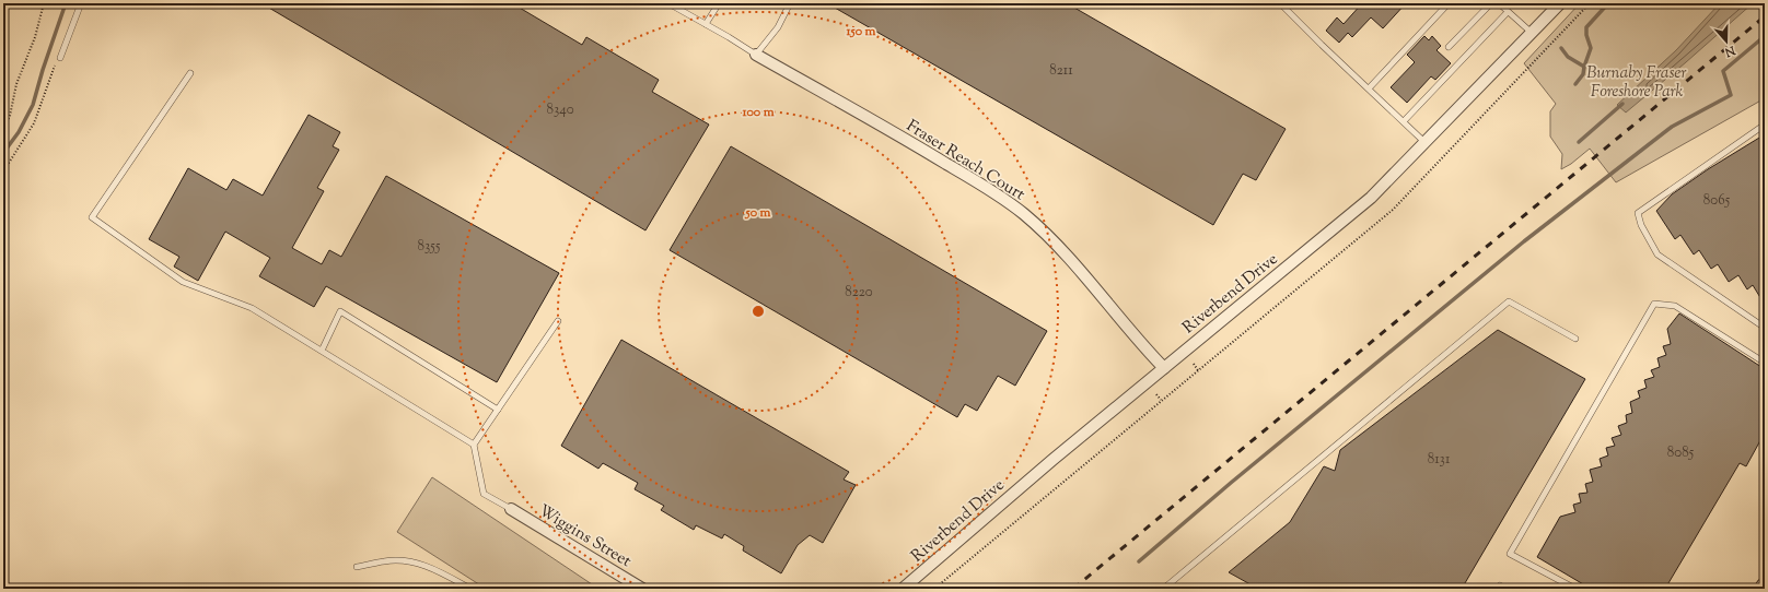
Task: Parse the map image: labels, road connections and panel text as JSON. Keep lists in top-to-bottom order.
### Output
{
  "streets": {
    "street": ["Fraser Reach Court", "Riverbend Drive", "Wiggins Street"]
  },
  "crossings": [
    ["Fraser Reach Court", "Riverbend Drive"]
  ],
  "parks": ["Burnaby Fraser Foreshore Park"],
  "house_numbers": [
    "8211",
    "8340",
    "8065",
    "8355",
    "8220",
    "8085",
    "8131"
  ],
  "north": "bottom",
  "rings": ["150 m", "100 m", "50 m"]
}
